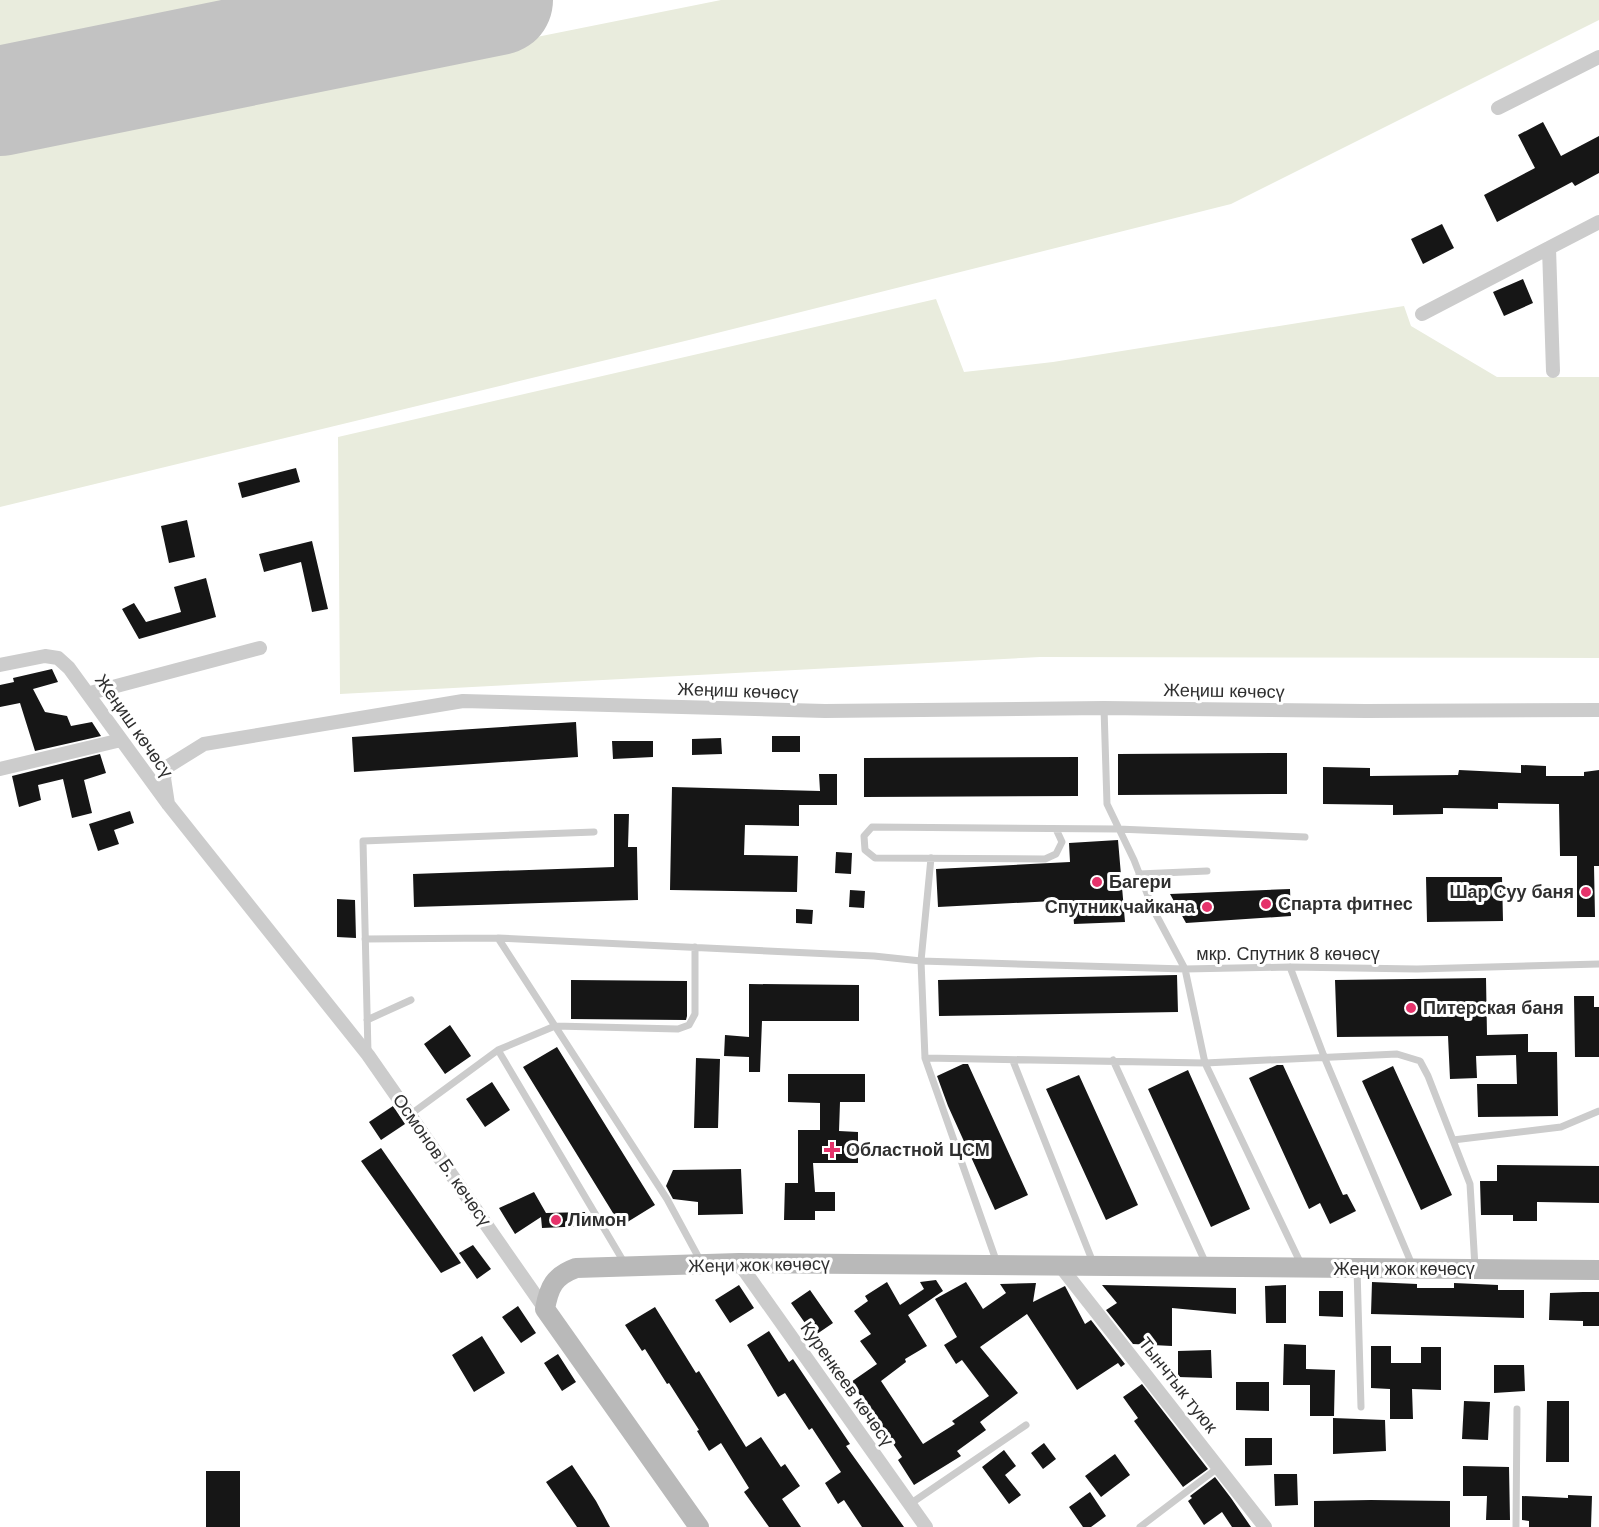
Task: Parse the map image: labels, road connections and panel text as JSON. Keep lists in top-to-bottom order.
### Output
{
  "streets": {
    "main road": ["Осмонов Б. көчөсү", "Жеңи жок көчөсү"],
    "street": ["Жеңиш көчөсү", "Куренкеев көчөсү", "Тынчтык туюк"],
    "lane": ["мкр. Спутник 8 көчөсү"]
  },
  "crossings": [
    ["Жеңиш көчөсү", "мкр. Спутник 8 көчөсү"],
    ["Жеңиш көчөсү", "Осмонов Б. көчөсү"],
    ["Осмонов Б. көчөсү", "Жеңи жок көчөсү"],
    ["Жеңи жок көчөсү", "Куренкеев көчөсү"],
    ["Жеңи жок көчөсү", "Тынчтык туюк"]
  ],
  "places": {
    "other": [
      "Багери",
      "Шар Суу баня",
      "Спарта фитнес",
      "Спутник чайкана",
      "Питерская баня",
      "Лимон"
    ],
    "health": ["Областной ЦСМ"]
  }
}
